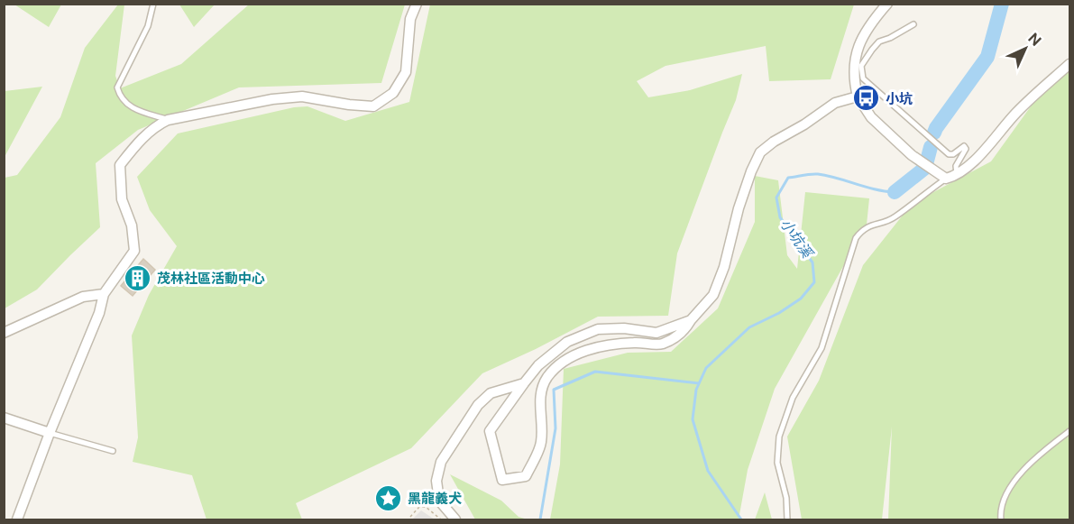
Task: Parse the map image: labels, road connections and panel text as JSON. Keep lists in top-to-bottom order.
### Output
{
  "water": ["小坑溪"],
  "places": {
    "bus stop": ["小坑"],
    "building": ["茂林社區活動中心"],
    "place": ["黑龍義犬"]
  },
  "north": "top right"
}
